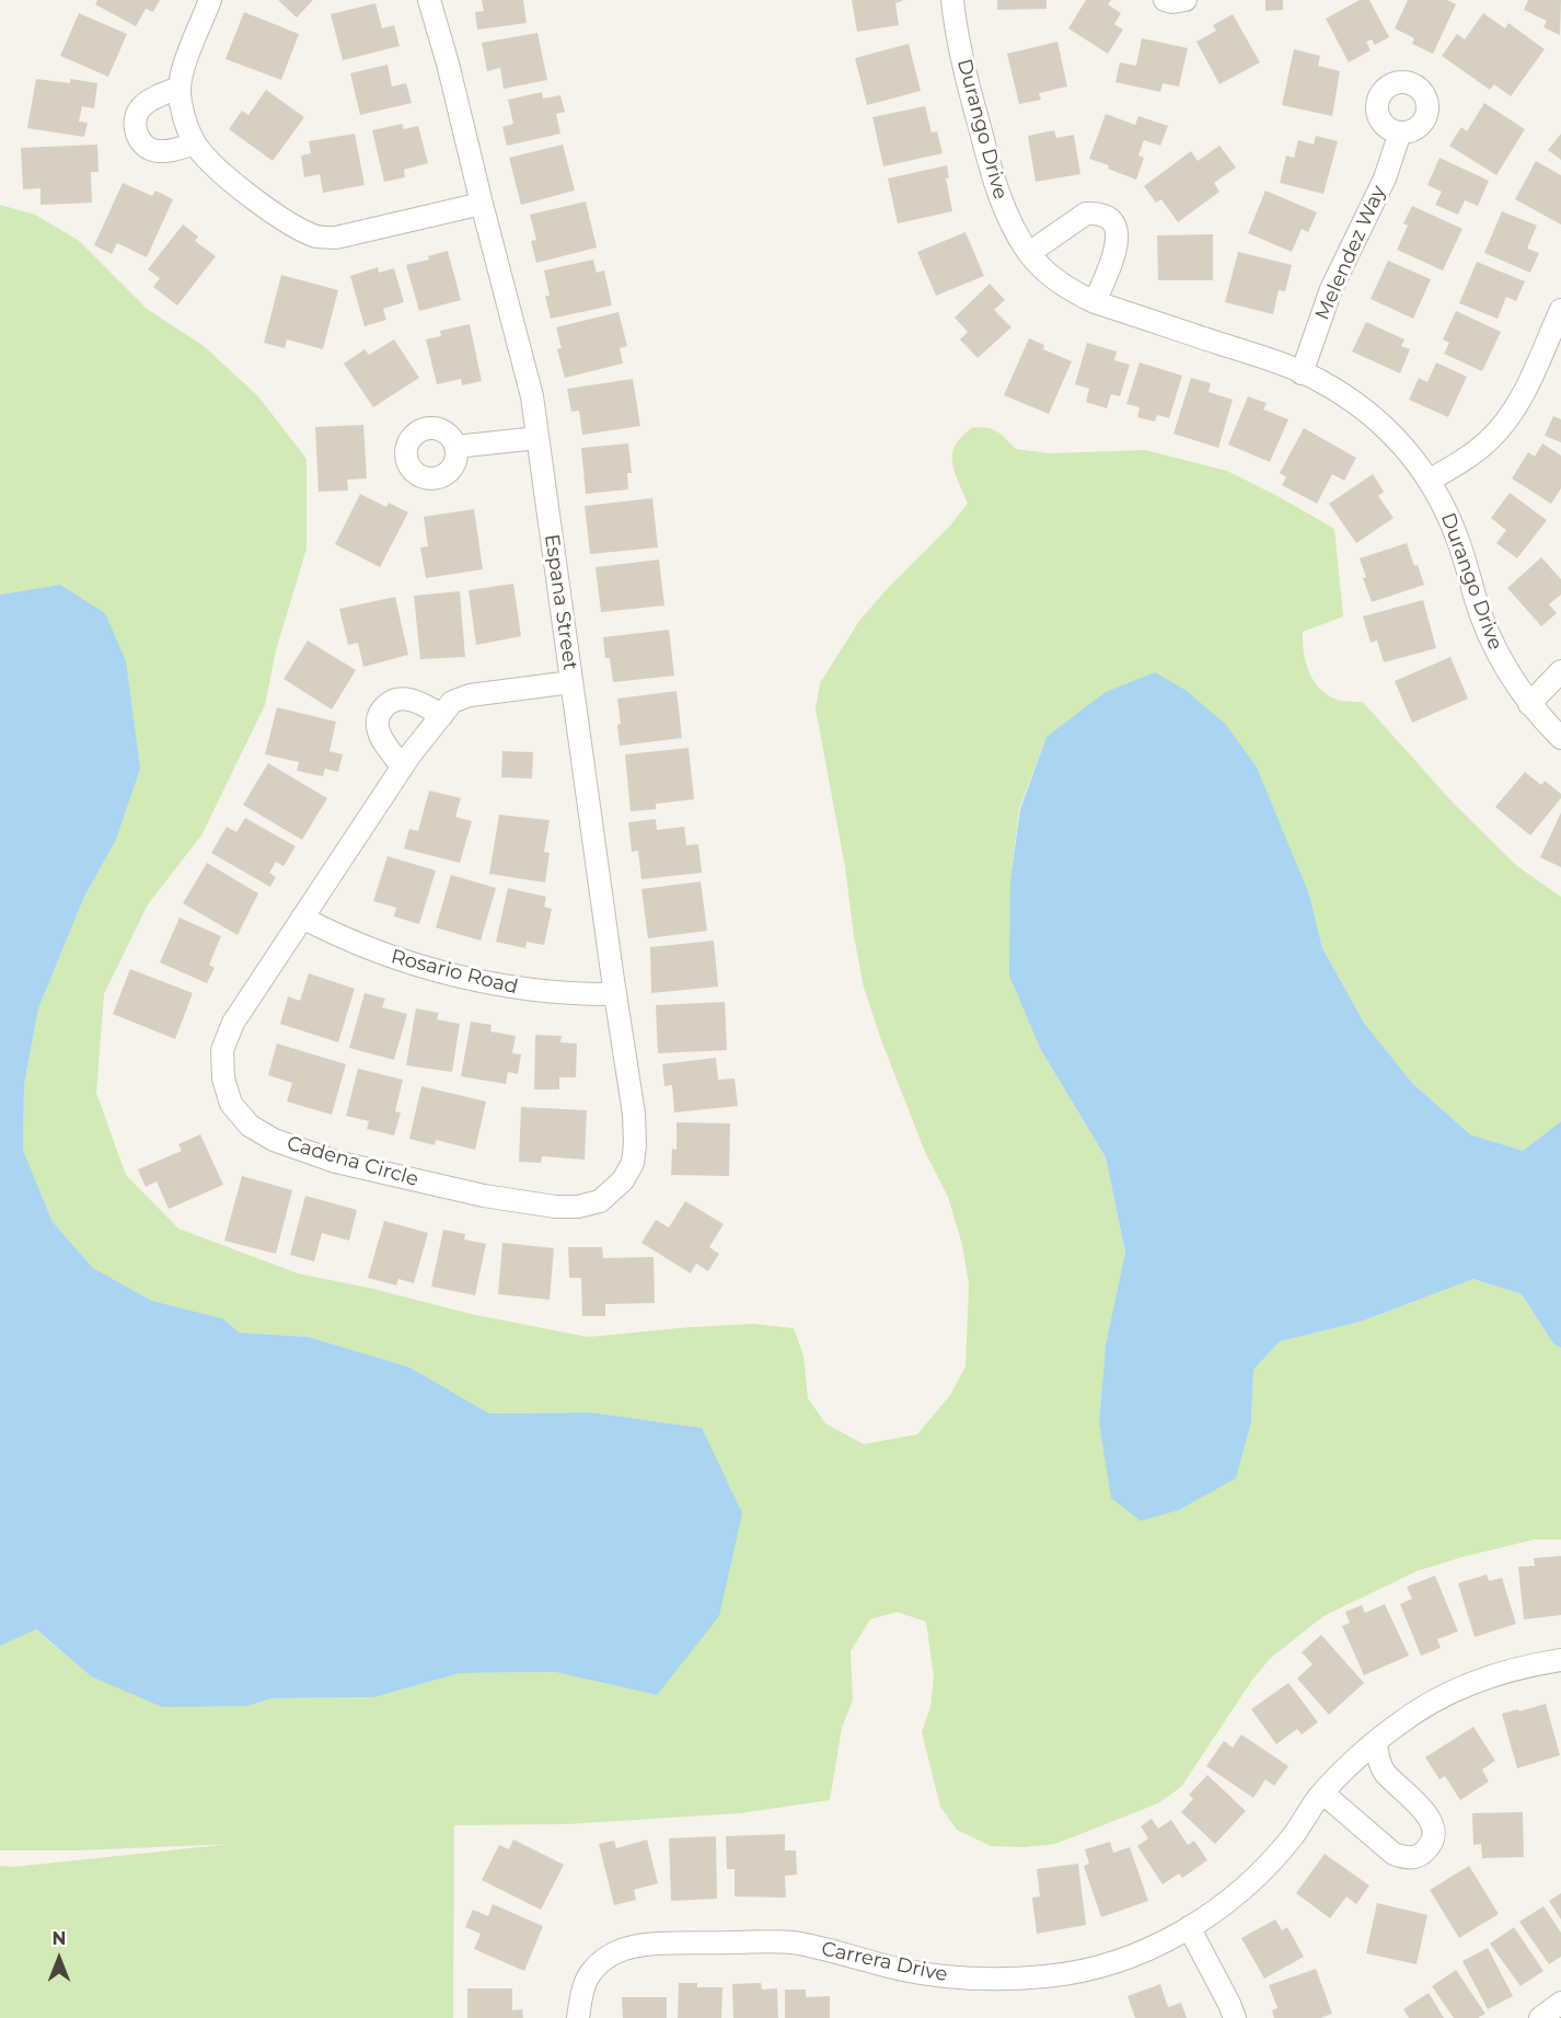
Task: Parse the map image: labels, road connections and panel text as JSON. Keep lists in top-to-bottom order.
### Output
{
  "streets": {
    "street": [
      "Durango Drive",
      "Melendez Way",
      "Espana Street",
      "Rosario Road",
      "Cadena Circle",
      "Carrera Drive"
    ]
  },
  "crossings": [
    ["Durango Drive", "Melendez Way"],
    ["Espana Street", "Rosario Road"],
    ["Espana Street", "Cadena Circle"],
    ["Rosario Road", "Cadena Circle"]
  ],
  "north": "top"
}
